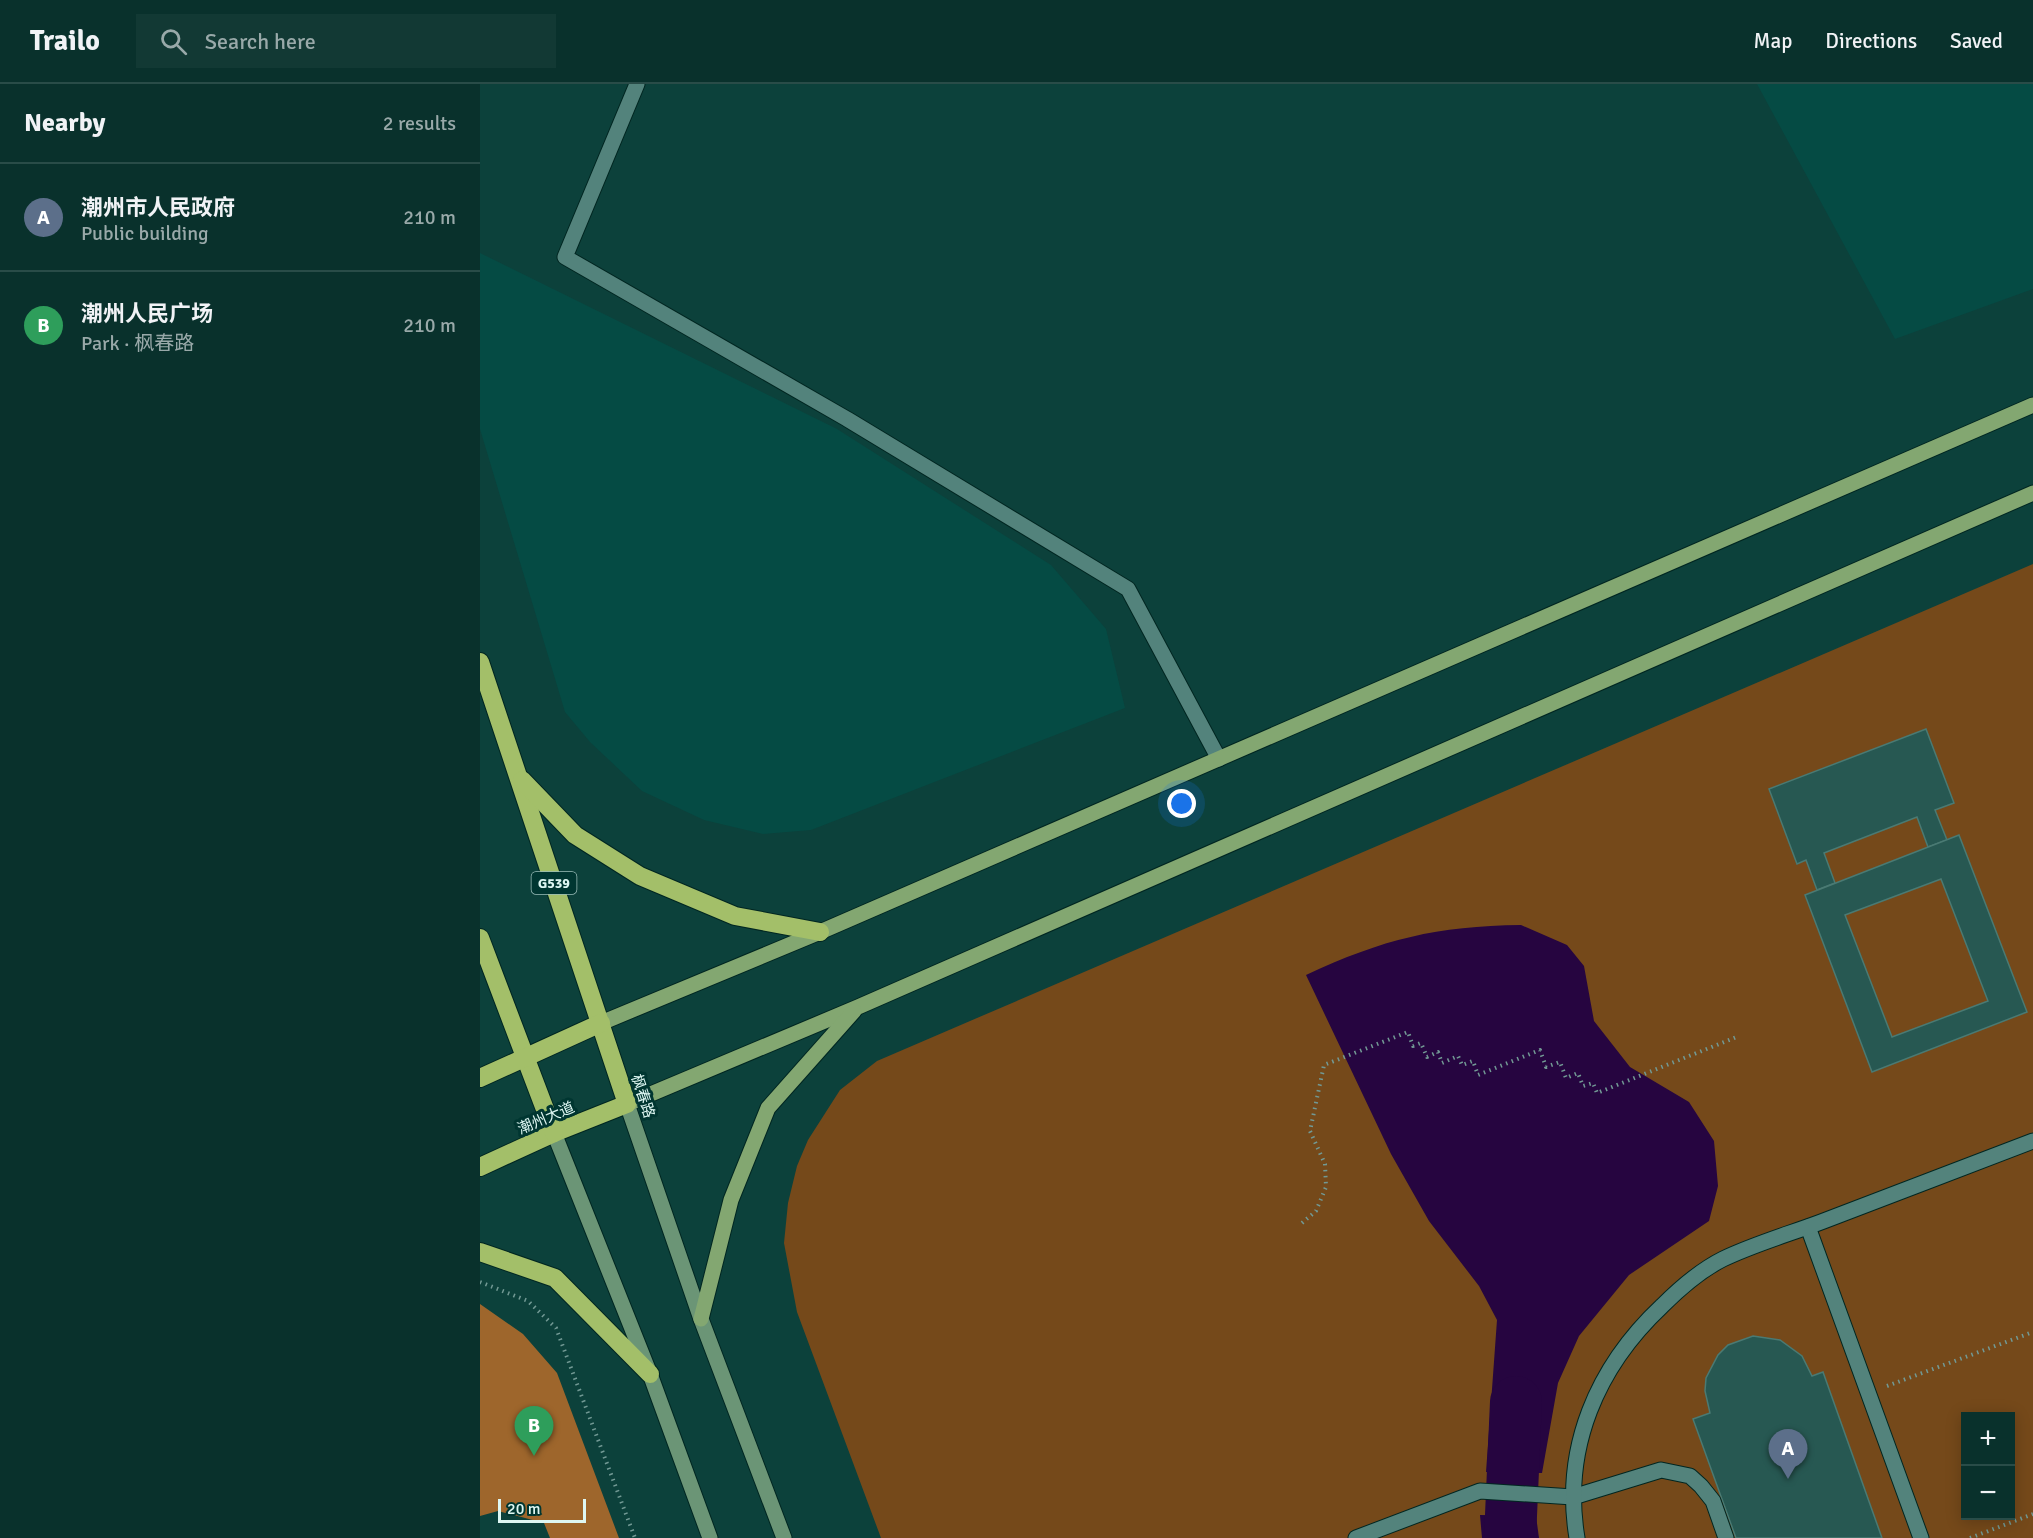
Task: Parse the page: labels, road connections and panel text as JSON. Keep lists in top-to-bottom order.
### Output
{
  "streets": {
    "highway": ["G539", "枫春路", "潮州大道"]
  },
  "crossings": [
    ["枫春路", "潮州大道"]
  ],
  "scale_bar": "20 m",
  "page": {
    "header": "Trailo",
    "search": "Search here",
    "nav": ["Map", "Directions", "Saved"],
    "heading": ["Nearby", "2 results"],
    "list": [
      {
        "mark": "A",
        "name": "潮州市人民政府",
        "note": "Public building",
        "value": "210 m"
      },
      {
        "mark": "B",
        "name": "潮州人民广场",
        "note": "Park · 枫春路",
        "value": "210 m"
      }
    ],
    "pins": ["B", "A"],
    "map_buttons": ["+", "−"],
    "scale": "20 m"
  }
}
